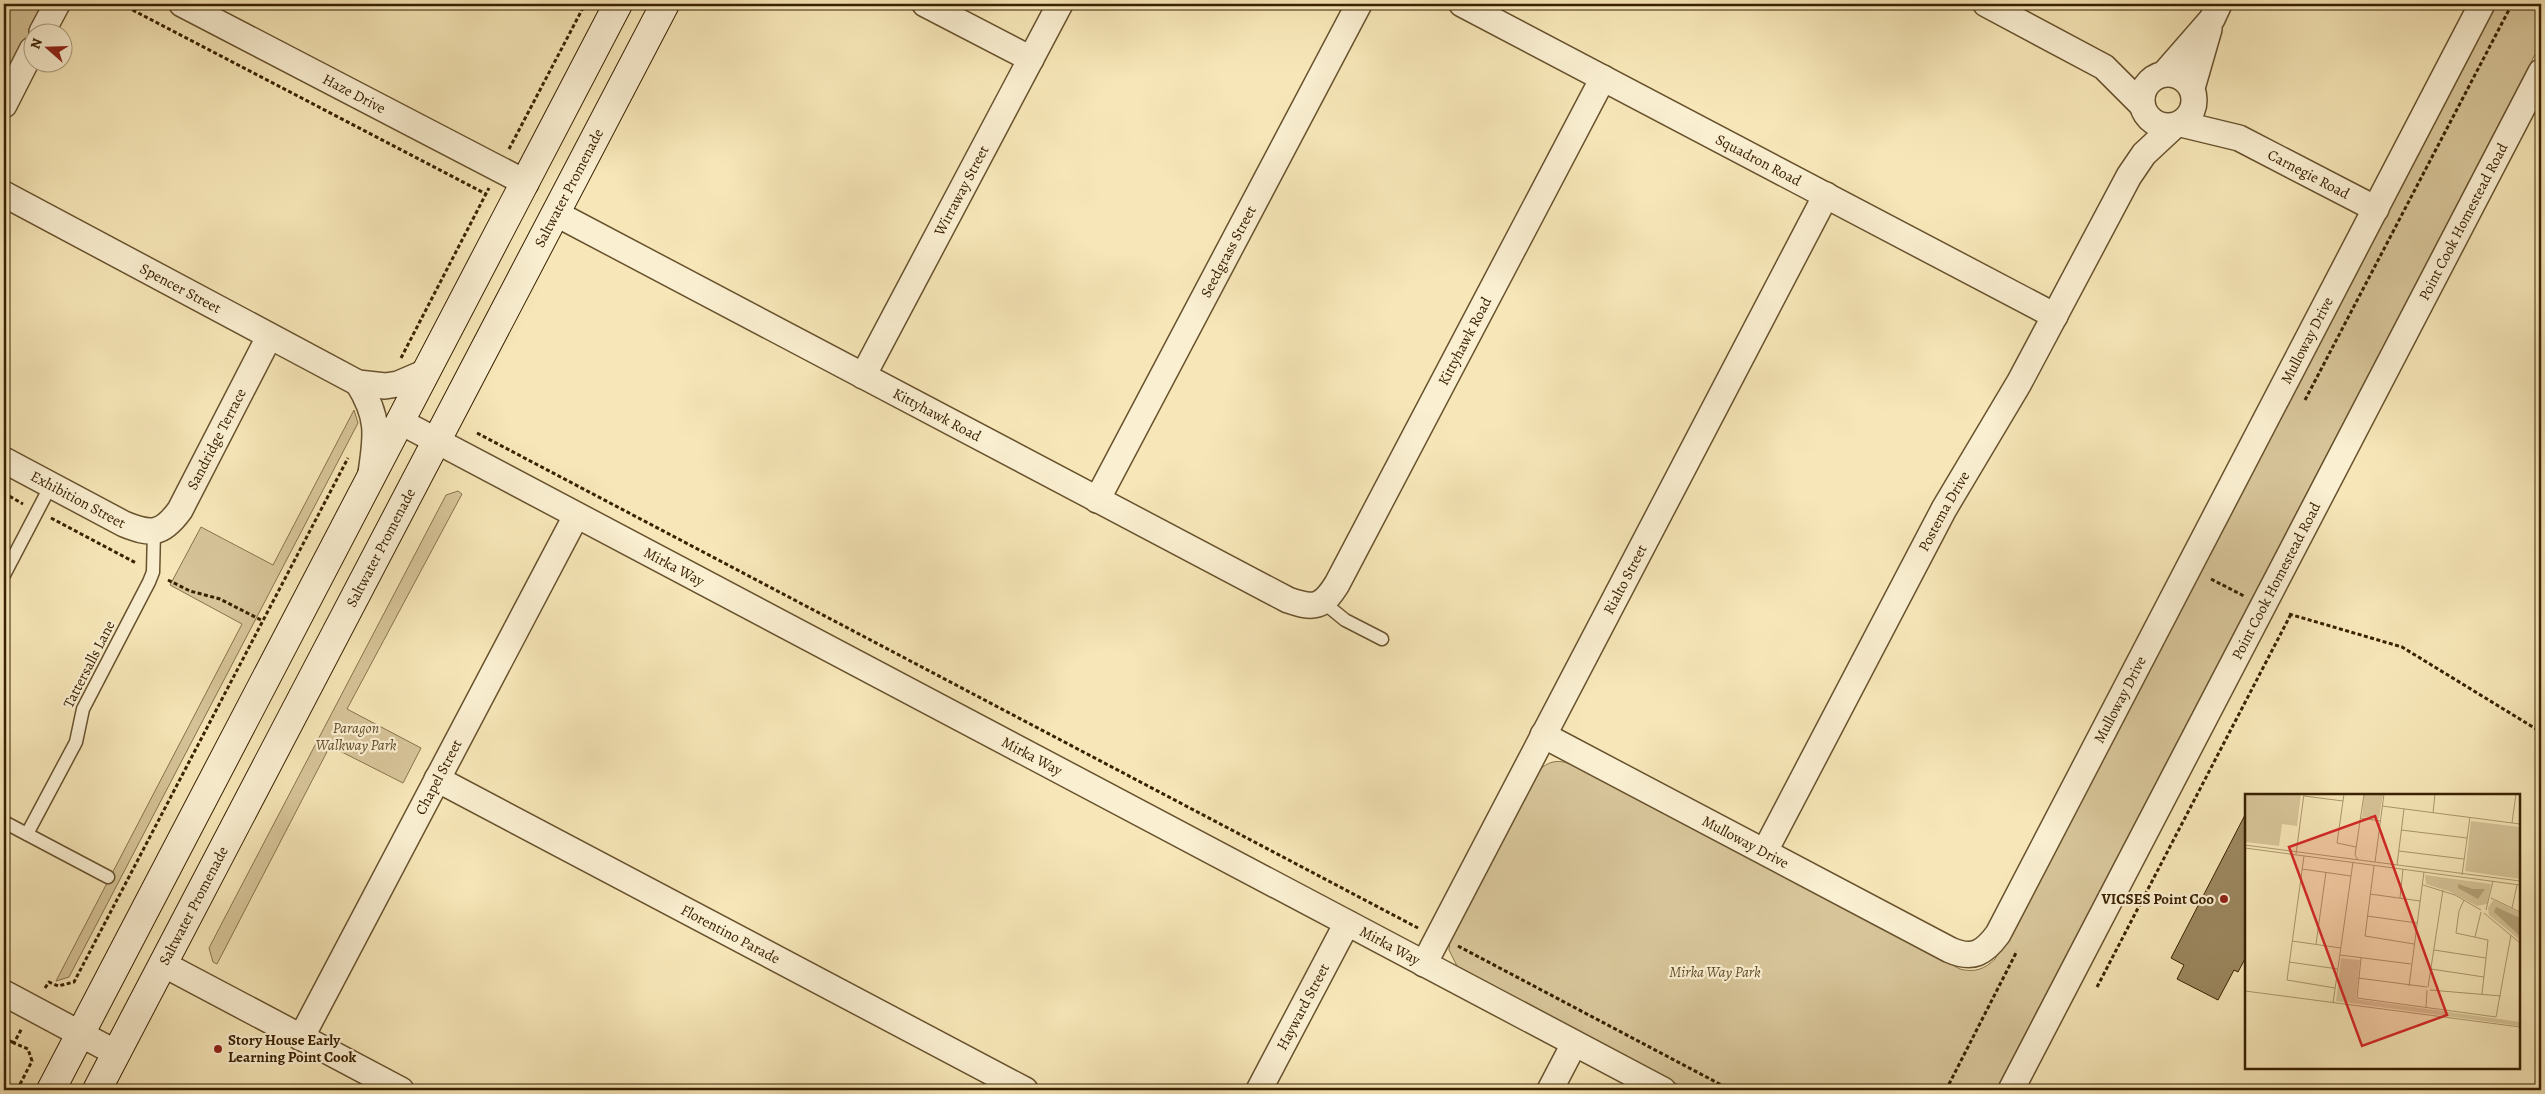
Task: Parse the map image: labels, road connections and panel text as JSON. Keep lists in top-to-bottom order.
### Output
{
  "streets": {
    "street": [
      "Haze Drive",
      "Squadron Road",
      "Carnegie Road",
      "Saltwater Promenade",
      "Wirraway Street",
      "Point Cook Homestead Road",
      "Seedgrass Street",
      "Spencer Street",
      "Mulloway Drive",
      "Kittyhawk Road",
      "Sandridge Terrace",
      "Exhibition Street",
      "Postema Drive",
      "Mirka Way",
      "Rialto Street",
      "Chapel Street",
      "Florentino Parade",
      "Hayward Street"
    ],
    "lane": ["Tattersalls Lane"]
  },
  "crossings": [
    ["Squadron Road", "Kittyhawk Road"],
    ["Squadron Road", "Postema Drive"],
    ["Squadron Road", "Rialto Street"],
    ["Carnegie Road", "Mulloway Drive"],
    ["Carnegie Road", "Postema Drive"],
    ["Saltwater Promenade", "Kittyhawk Road"],
    ["Saltwater Promenade", "Mirka Way"],
    ["Wirraway Street", "Kittyhawk Road"],
    ["Seedgrass Street", "Kittyhawk Road"],
    ["Spencer Street", "Sandridge Terrace"],
    ["Mulloway Drive", "Postema Drive"],
    ["Mulloway Drive", "Rialto Street"],
    ["Sandridge Terrace", "Exhibition Street"],
    ["Sandridge Terrace", "Tattersalls Lane"],
    ["Exhibition Street", "Tattersalls Lane"],
    ["Mirka Way", "Rialto Street"],
    ["Mirka Way", "Chapel Street"],
    ["Mirka Way", "Hayward Street"],
    ["Chapel Street", "Florentino Parade"]
  ],
  "parks": ["Paragon Walkway Park", "Mirka Way Park"],
  "places": ["VICSES Point Coo", "Story House Early Learning Point Cook"],
  "north": "left"
}
